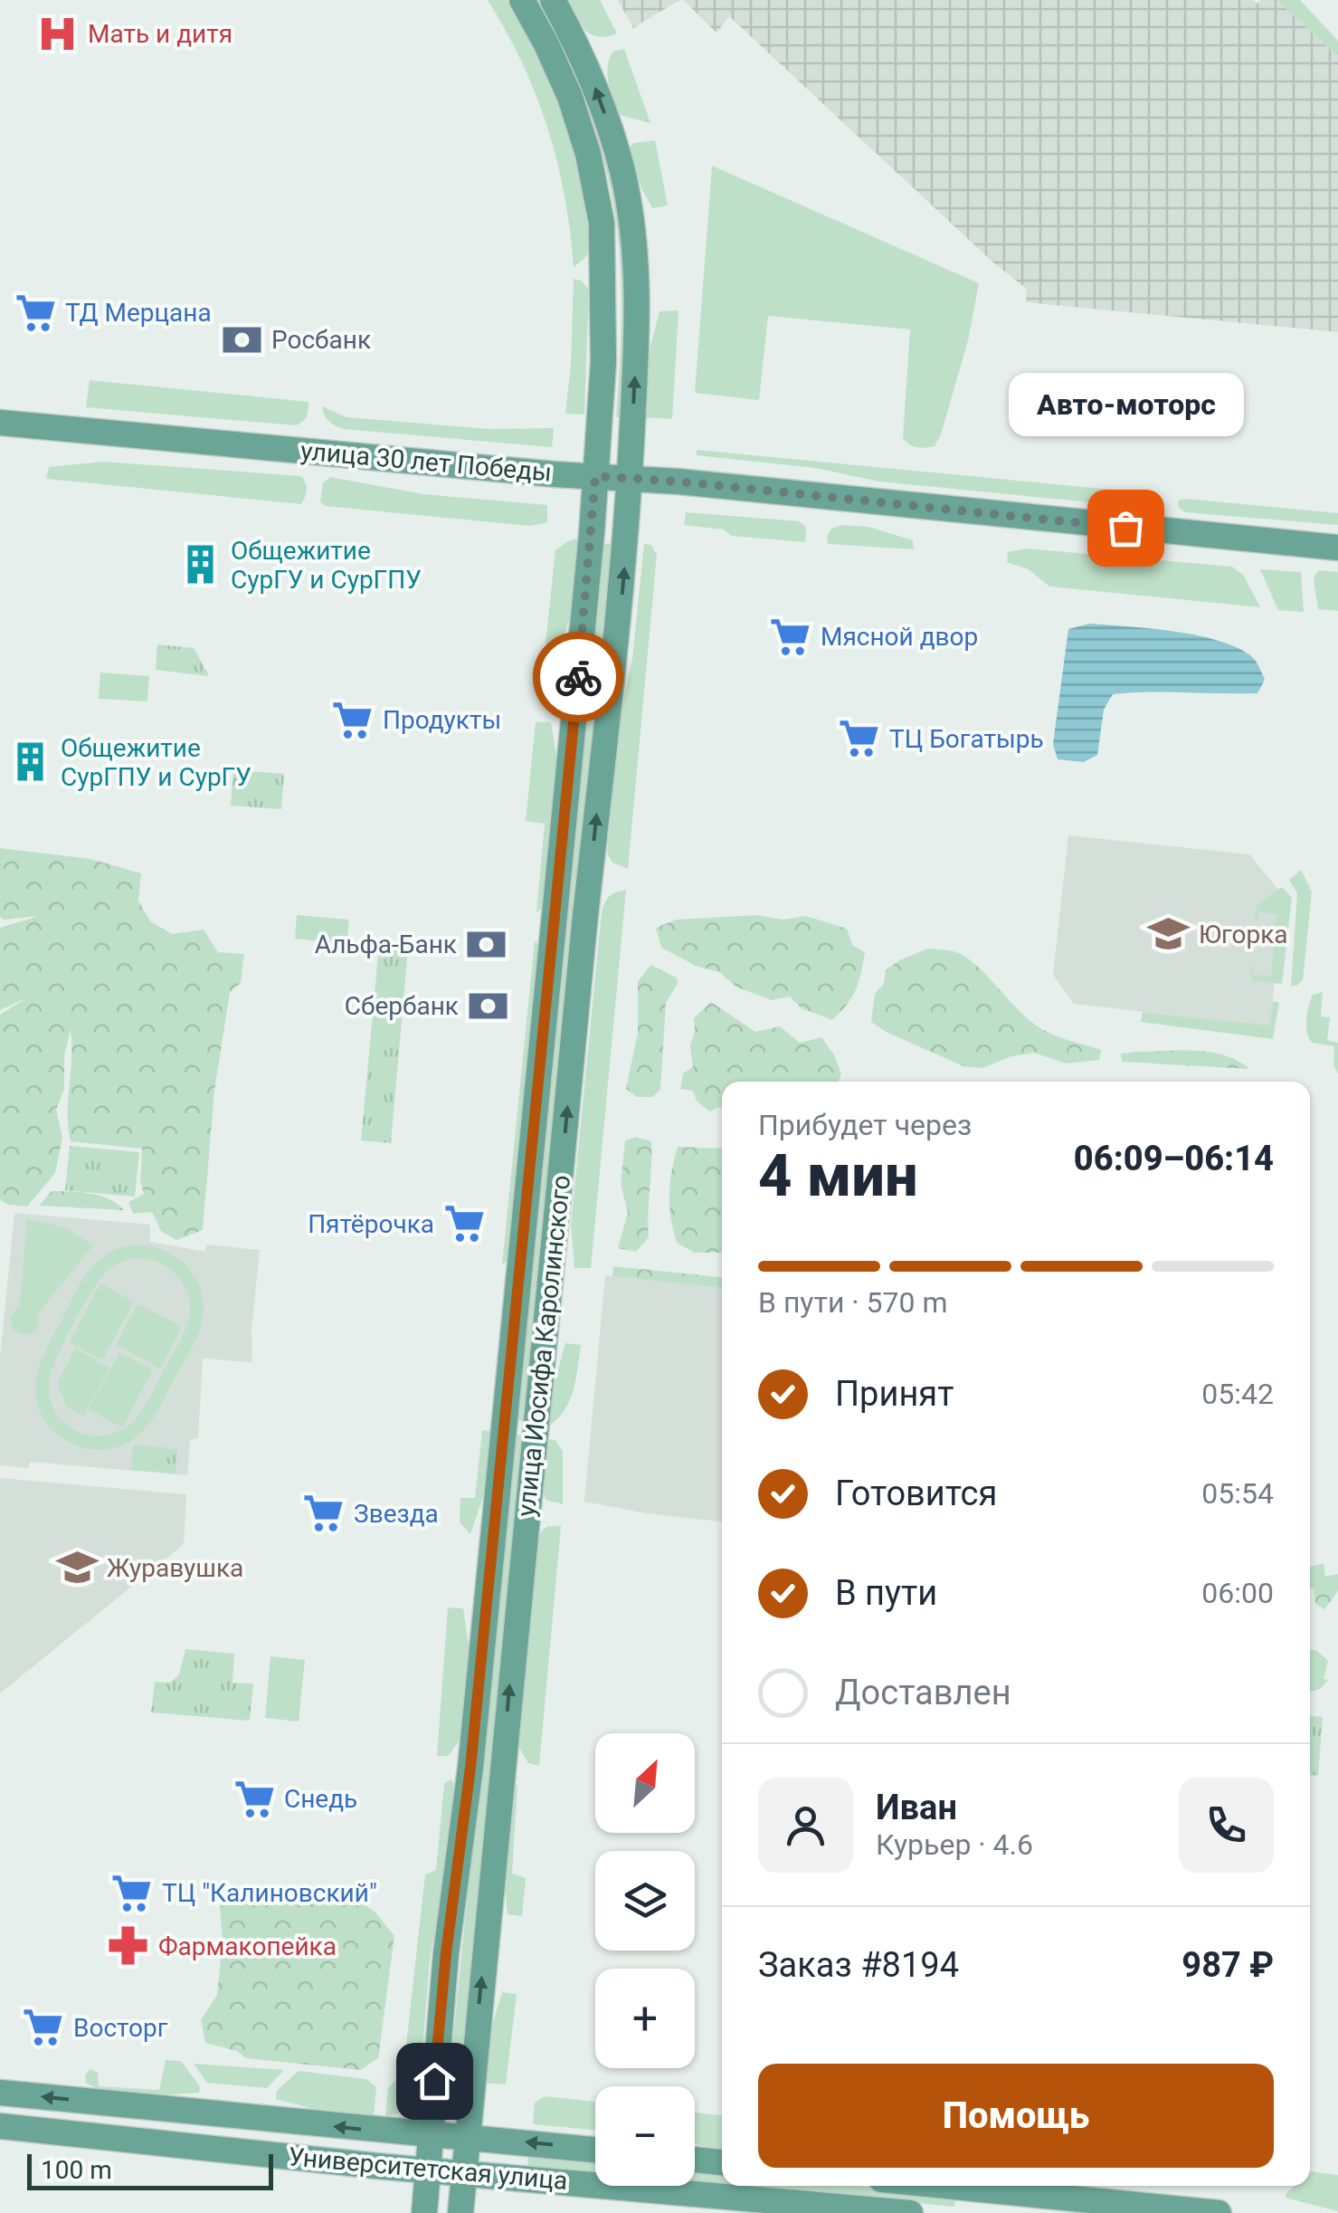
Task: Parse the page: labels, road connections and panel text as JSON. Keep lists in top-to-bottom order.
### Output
{
  "streets": {
    "main road": ["улица 30 лет Победы", "улица Иосифа Каролинского", "Университетская улица"]
  },
  "crossings": [
    ["улица 30 лет Победы", "улица Иосифа Каролинского"],
    ["улица Иосифа Каролинского", "Университетская улица"]
  ],
  "places": {
    "hospital": ["Мать и дитя"],
    "supermarket": [
      "ТД Мерцана",
      "Мясной двор",
      "Продукты",
      "ТЦ Богатырь",
      "Пятёрочка",
      "Звезда",
      "Снедь",
      "ТЦ \"Калиновский\"",
      "Восторг"
    ],
    "bank": ["Росбанк", "Альфа-Банк", "Сбербанк"],
    "other": ["Авто-моторс"],
    "building": ["Общежитие СурГУ и СурГПУ", "Общежитие СурГПУ и СурГУ"],
    "school or university": ["Югорка", "Журавушка"],
    "pharmacy": ["Фармакопейка"]
  },
  "scale_bar": "100 m",
  "north": "top right",
  "page": {
    "bubble": "Авто-моторс",
    "heading": ["4 мин", "Прибудет через", "06:09–06:14"],
    "panel": [
      "Иван",
      "Курьер · 4.6",
      "Заказ #8194",
      "987 ₽"
    ],
    "bar": "В пути · 570 m",
    "list": [
      ["Принят", "05:42"],
      ["Готовится", "05:54"],
      ["В пути", "06:00"],
      "Доставлен"
    ],
    "map_buttons": ["+", "−"],
    "buttons": "Помощь",
    "scale": "100 m"
  }
}
